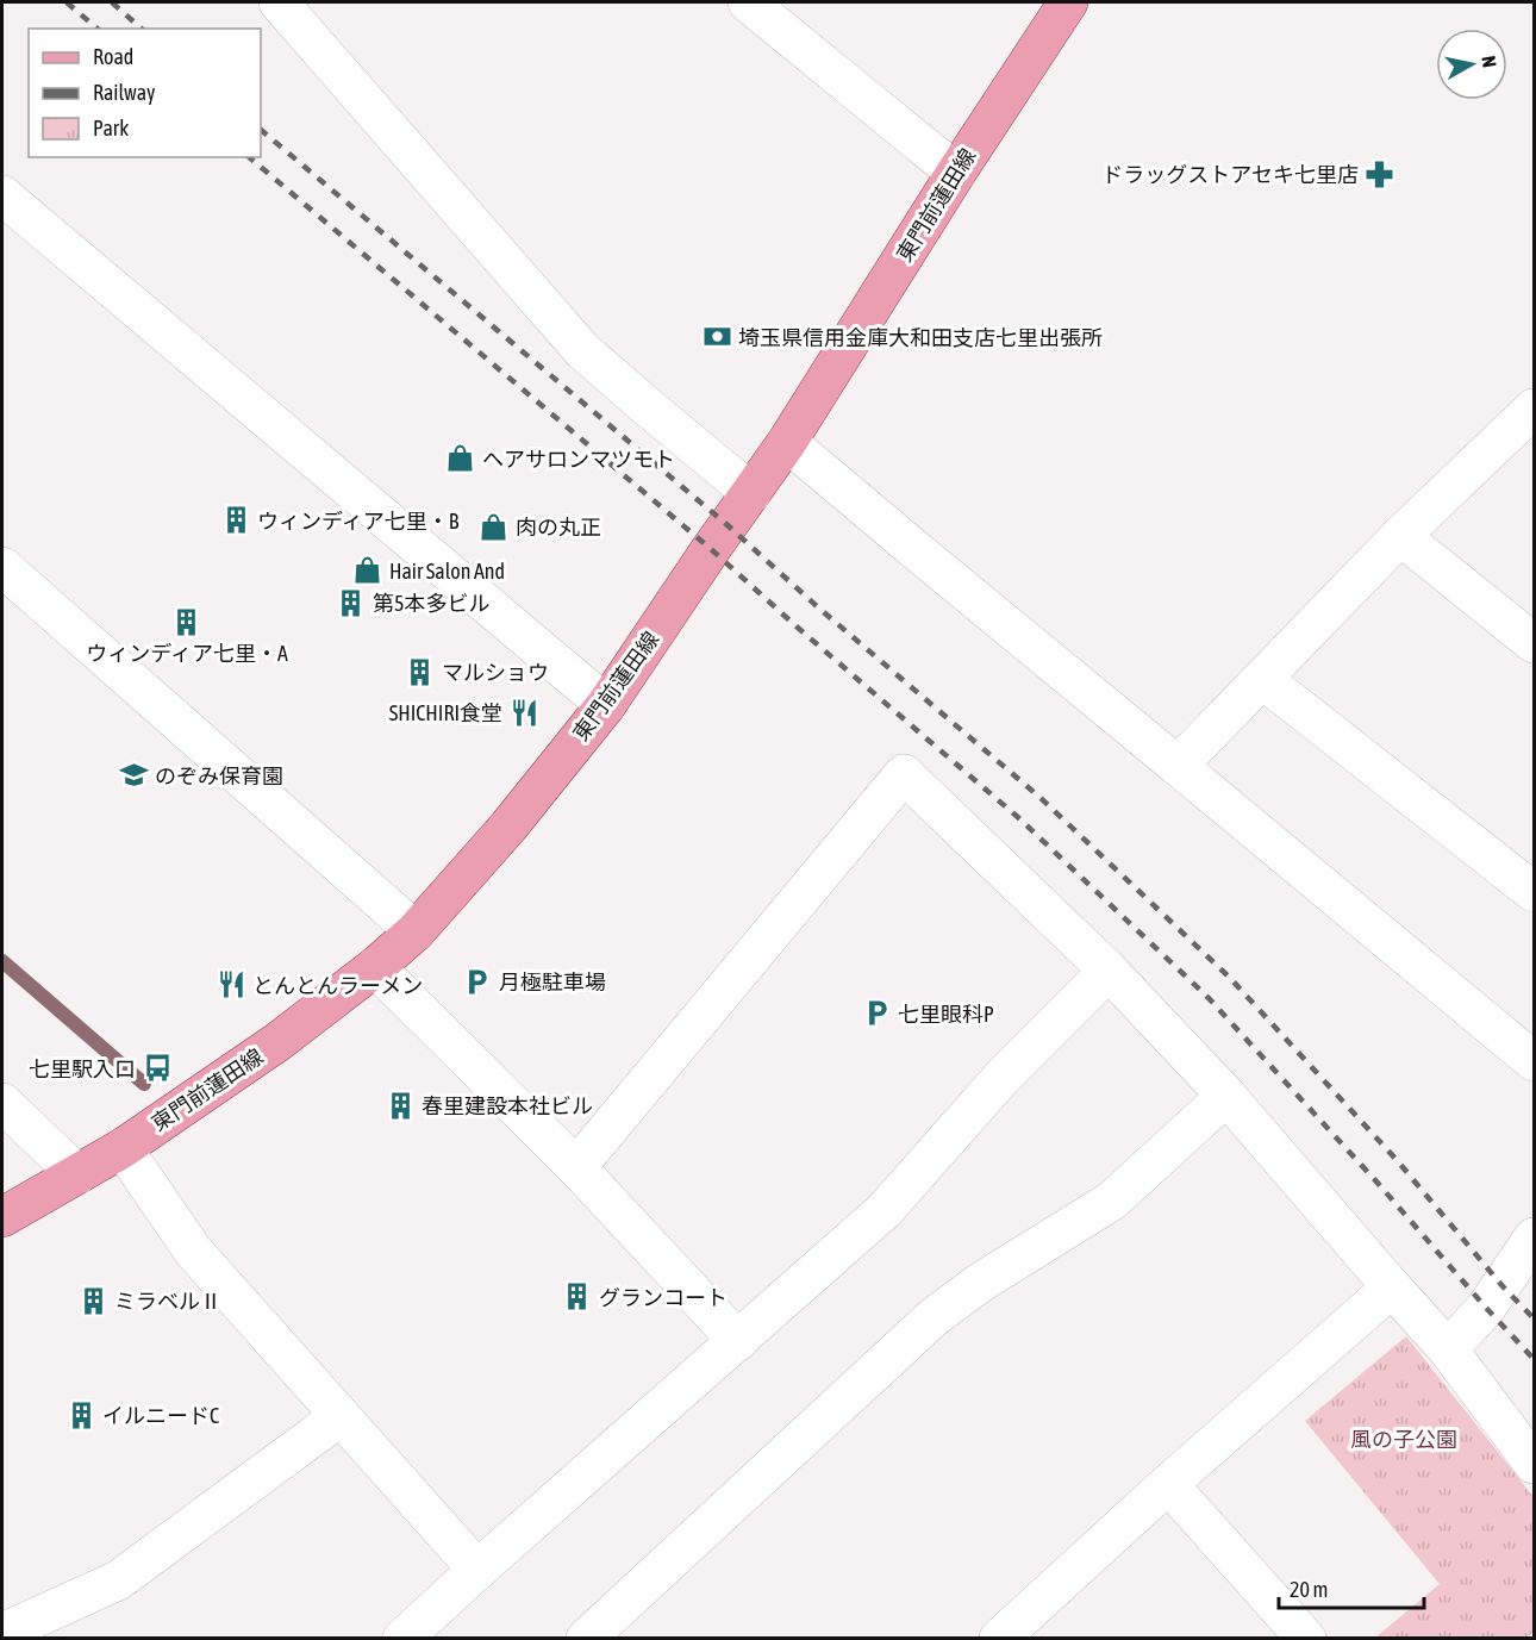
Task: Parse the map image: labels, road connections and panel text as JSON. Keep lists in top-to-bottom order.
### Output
{
  "streets": {
    "main road": ["東門前蓮田線"]
  },
  "parks": ["風の子公園"],
  "places": {
    "pharmacy": ["ドラッグストアセキ七里店"],
    "bank": ["埼玉県信用金庫大和田支店七里出張所"],
    "shop": ["ヘアサロンマツモト", "肉の丸正", "Hair Salon And"],
    "building": [
      "ウィンディア七里・B",
      "第5本多ビル",
      "ウィンディア七里・A",
      "マルショウ",
      "春里建設本社ビル",
      "グランコート",
      "ミラベルⅡ",
      "イルニードC"
    ],
    "restaurant": ["SHICHIRI食堂", "とんとんラーメン"],
    "school or university": ["のぞみ保育園"],
    "parking": ["月極駐車場", "七里眼科P"],
    "bus stop": ["七里駅入口"]
  },
  "legend": ["Road", "Railway", "Park"],
  "scale_bar": "20 m",
  "north": "right"
}
